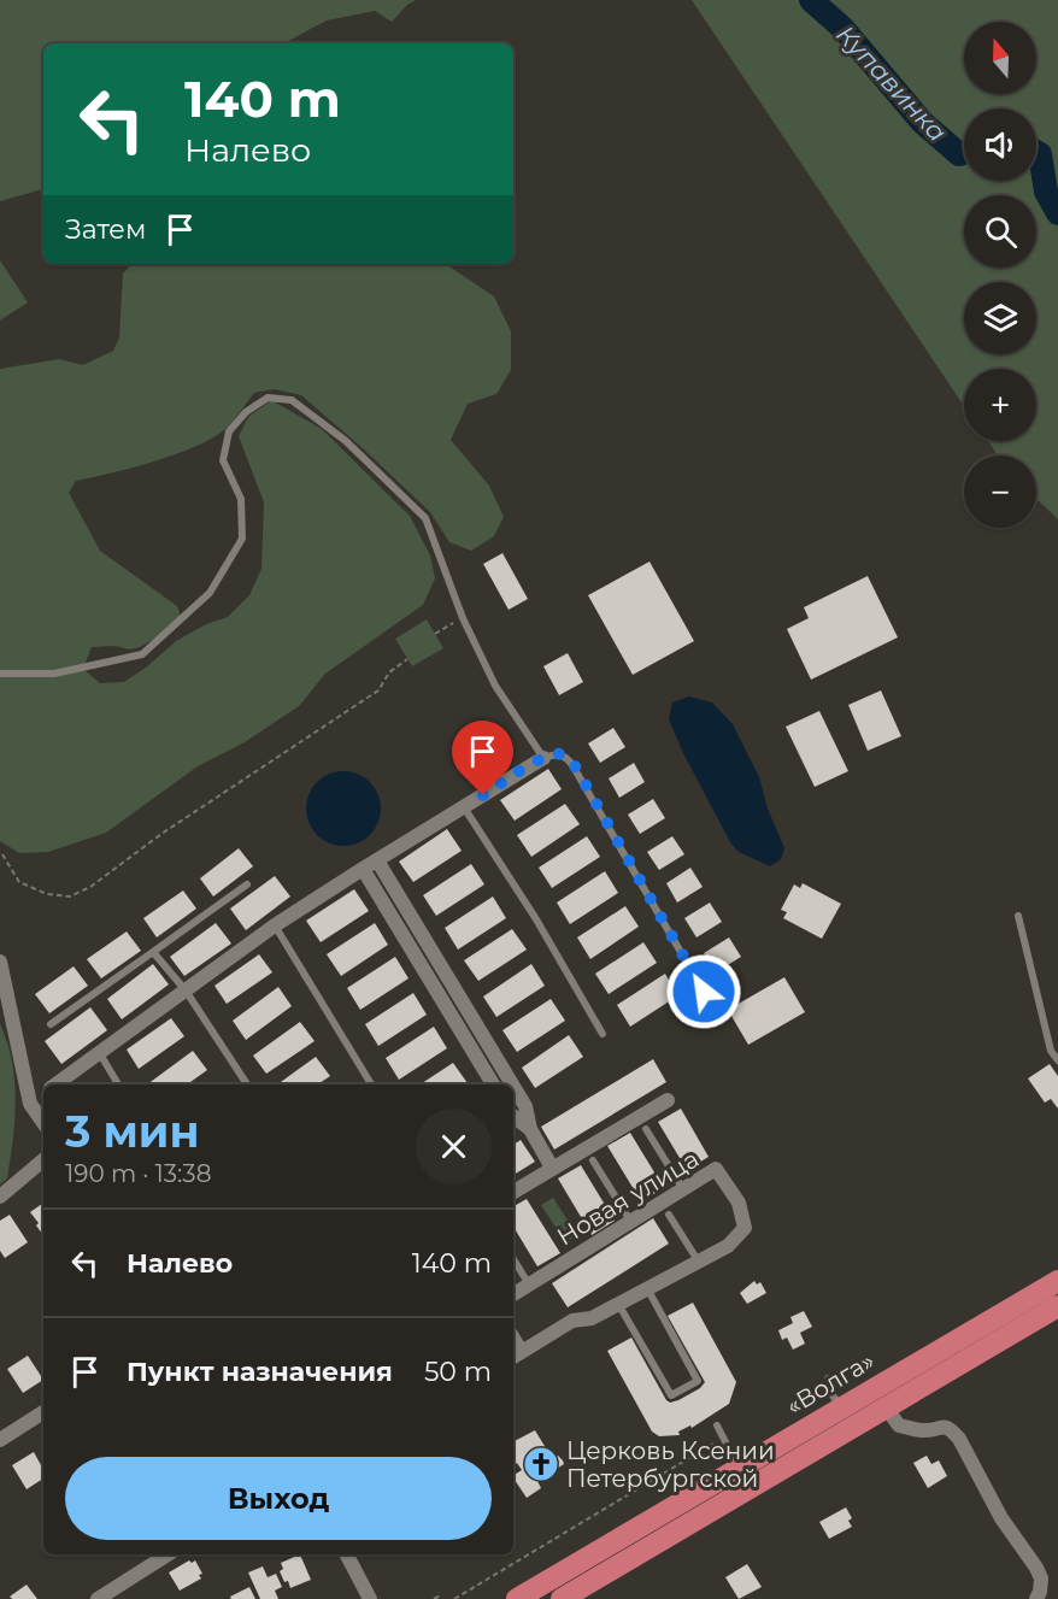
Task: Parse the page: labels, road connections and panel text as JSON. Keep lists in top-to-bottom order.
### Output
{
  "streets": {
    "highway": ["«Волга»"],
    "street": ["Новая улица"]
  },
  "water": ["Купавинка"],
  "places": {
    "church": ["Церковь Ксении Петербургской"]
  },
  "north": "top",
  "page": {
    "map_buttons": ["+", "−"],
    "turn": ["140 m", "Налево"],
    "then": "Затем",
    "heading": ["3 мин", "190 m · 13:38"],
    "list": [
      {
        "name": "Налево",
        "value": "140 m"
      },
      {
        "name": "Пункт назначения",
        "value": "50 m"
      }
    ],
    "buttons": "Выход"
  }
}
